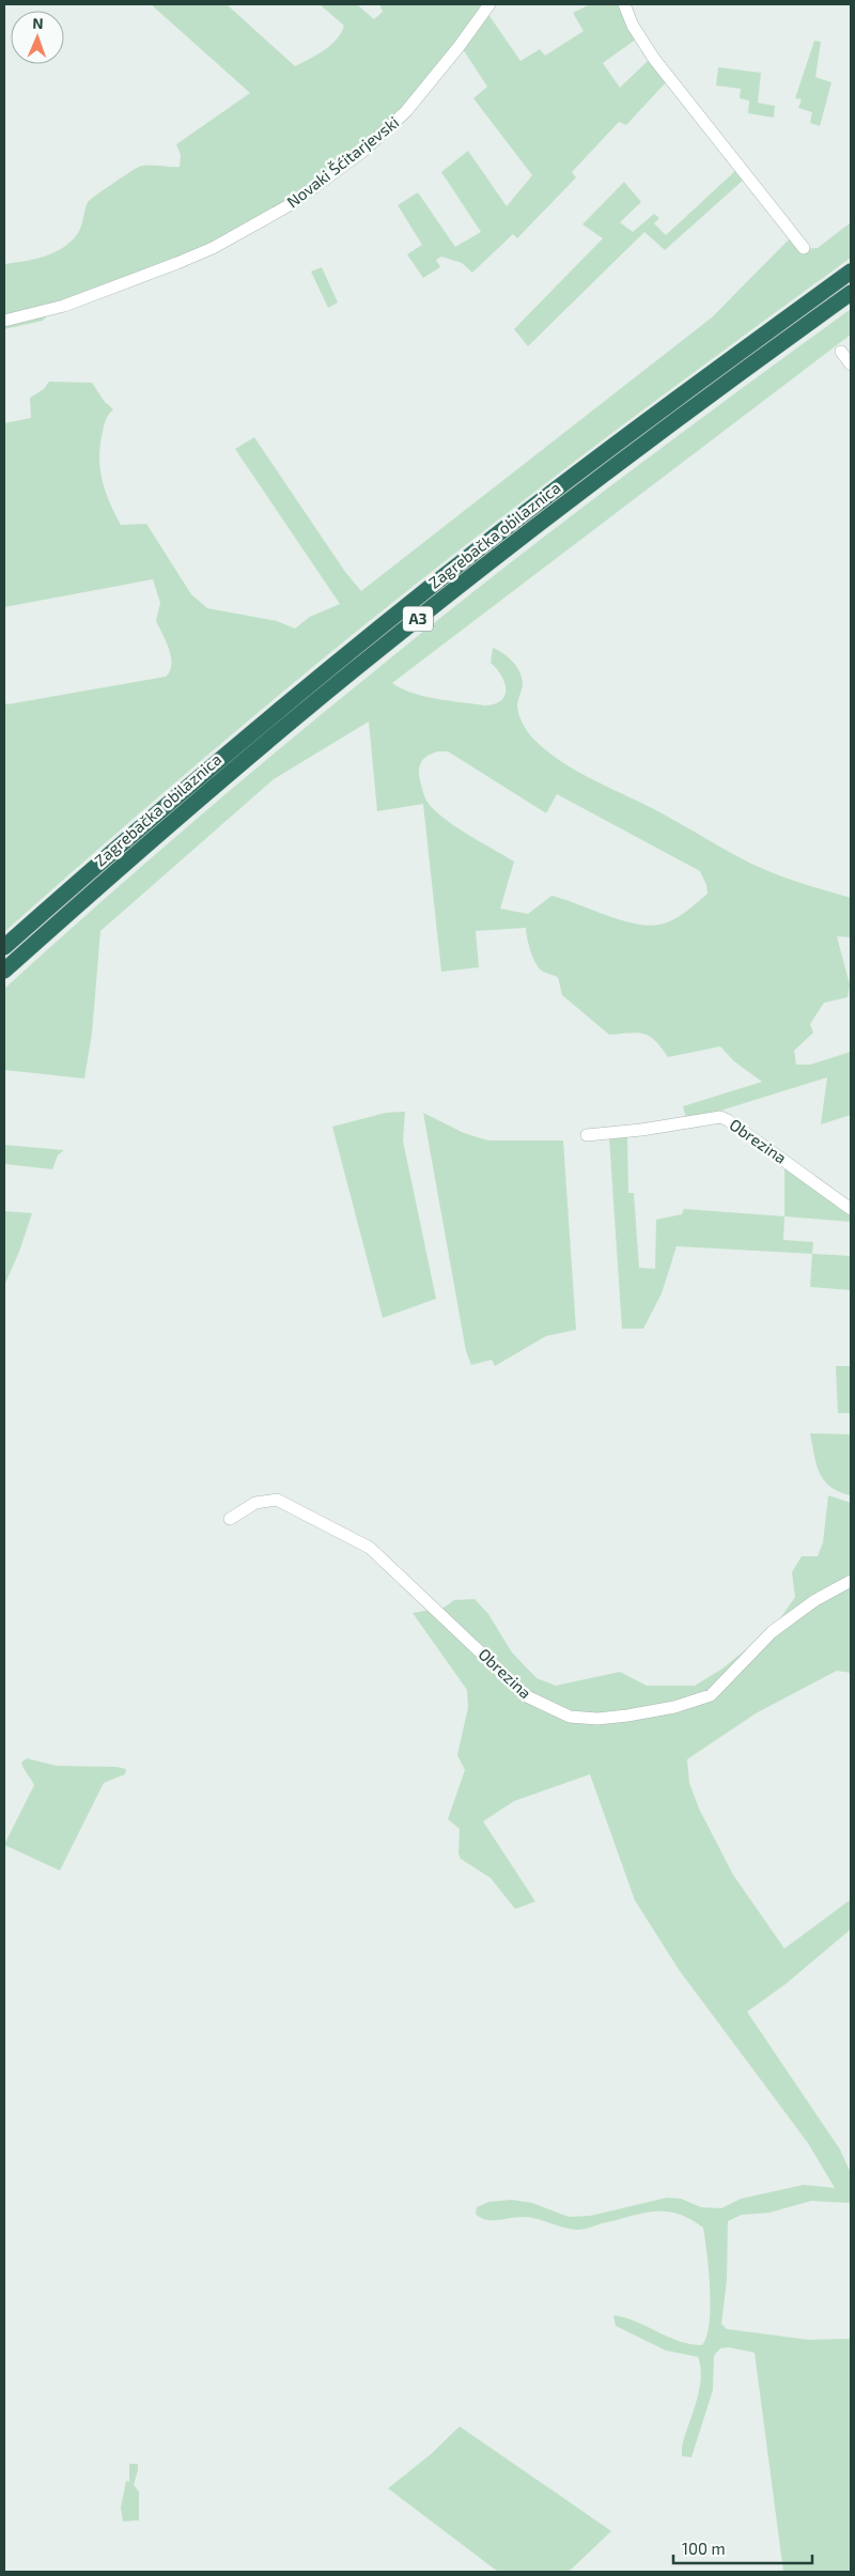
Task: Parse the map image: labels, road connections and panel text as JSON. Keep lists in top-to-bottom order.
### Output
{
  "streets": {
    "highway": ["Zagrebačka obilaznica", "A3"],
    "street": ["Novaki Šćitarjevski", "Obrezina"]
  },
  "scale_bar": "100 m",
  "north": "top"
}
